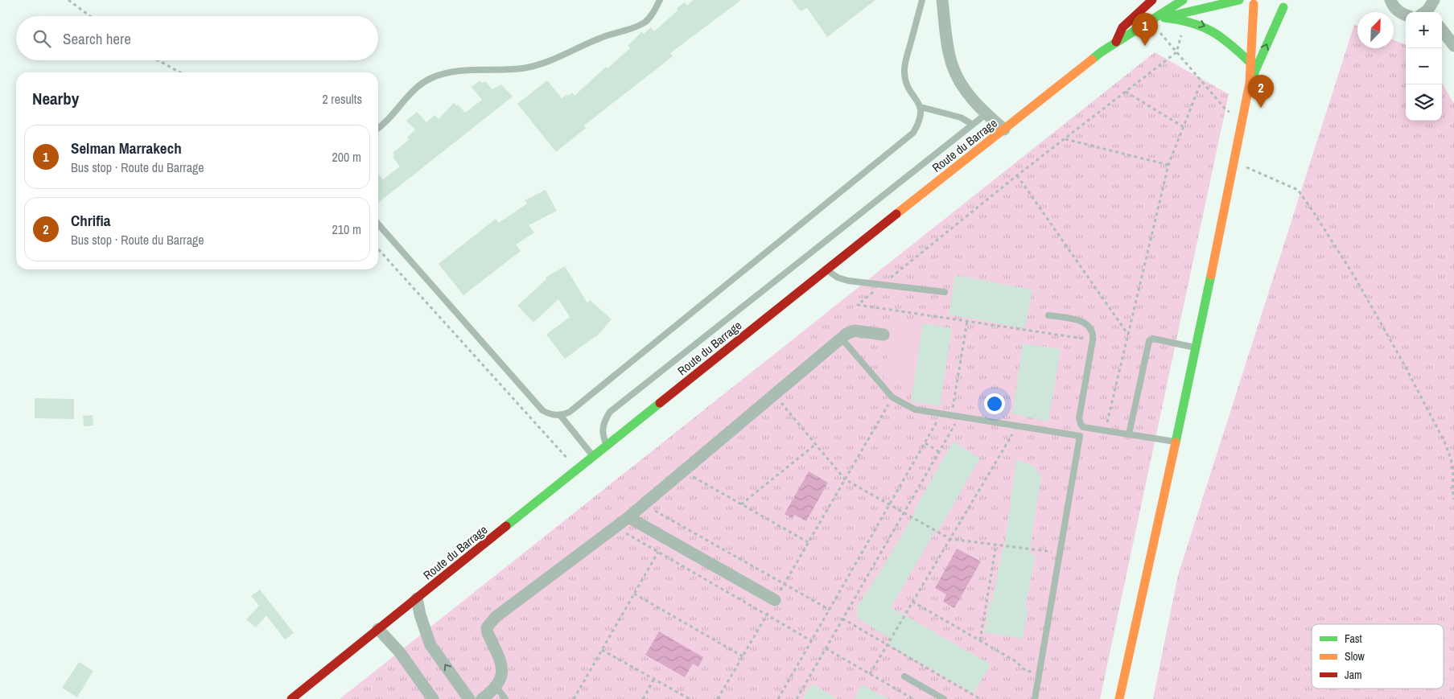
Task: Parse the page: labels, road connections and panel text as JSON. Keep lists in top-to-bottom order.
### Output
{
  "streets": {
    "main road": ["Route du Barrage"]
  },
  "legend": ["Fast", "Slow", "Jam"],
  "north": "top right",
  "page": {
    "map_buttons": ["+", "−"],
    "pins": ["1", "2"],
    "search": "Search here",
    "heading": ["Nearby", "2 results"],
    "list": [
      {
        "mark": "1",
        "name": "Selman Marrakech",
        "note": "Bus stop · Route du Barrage",
        "value": "200 m"
      },
      {
        "mark": "2",
        "name": "Chrifia",
        "note": "Bus stop · Route du Barrage",
        "value": "210 m"
      }
    ]
  }
}
